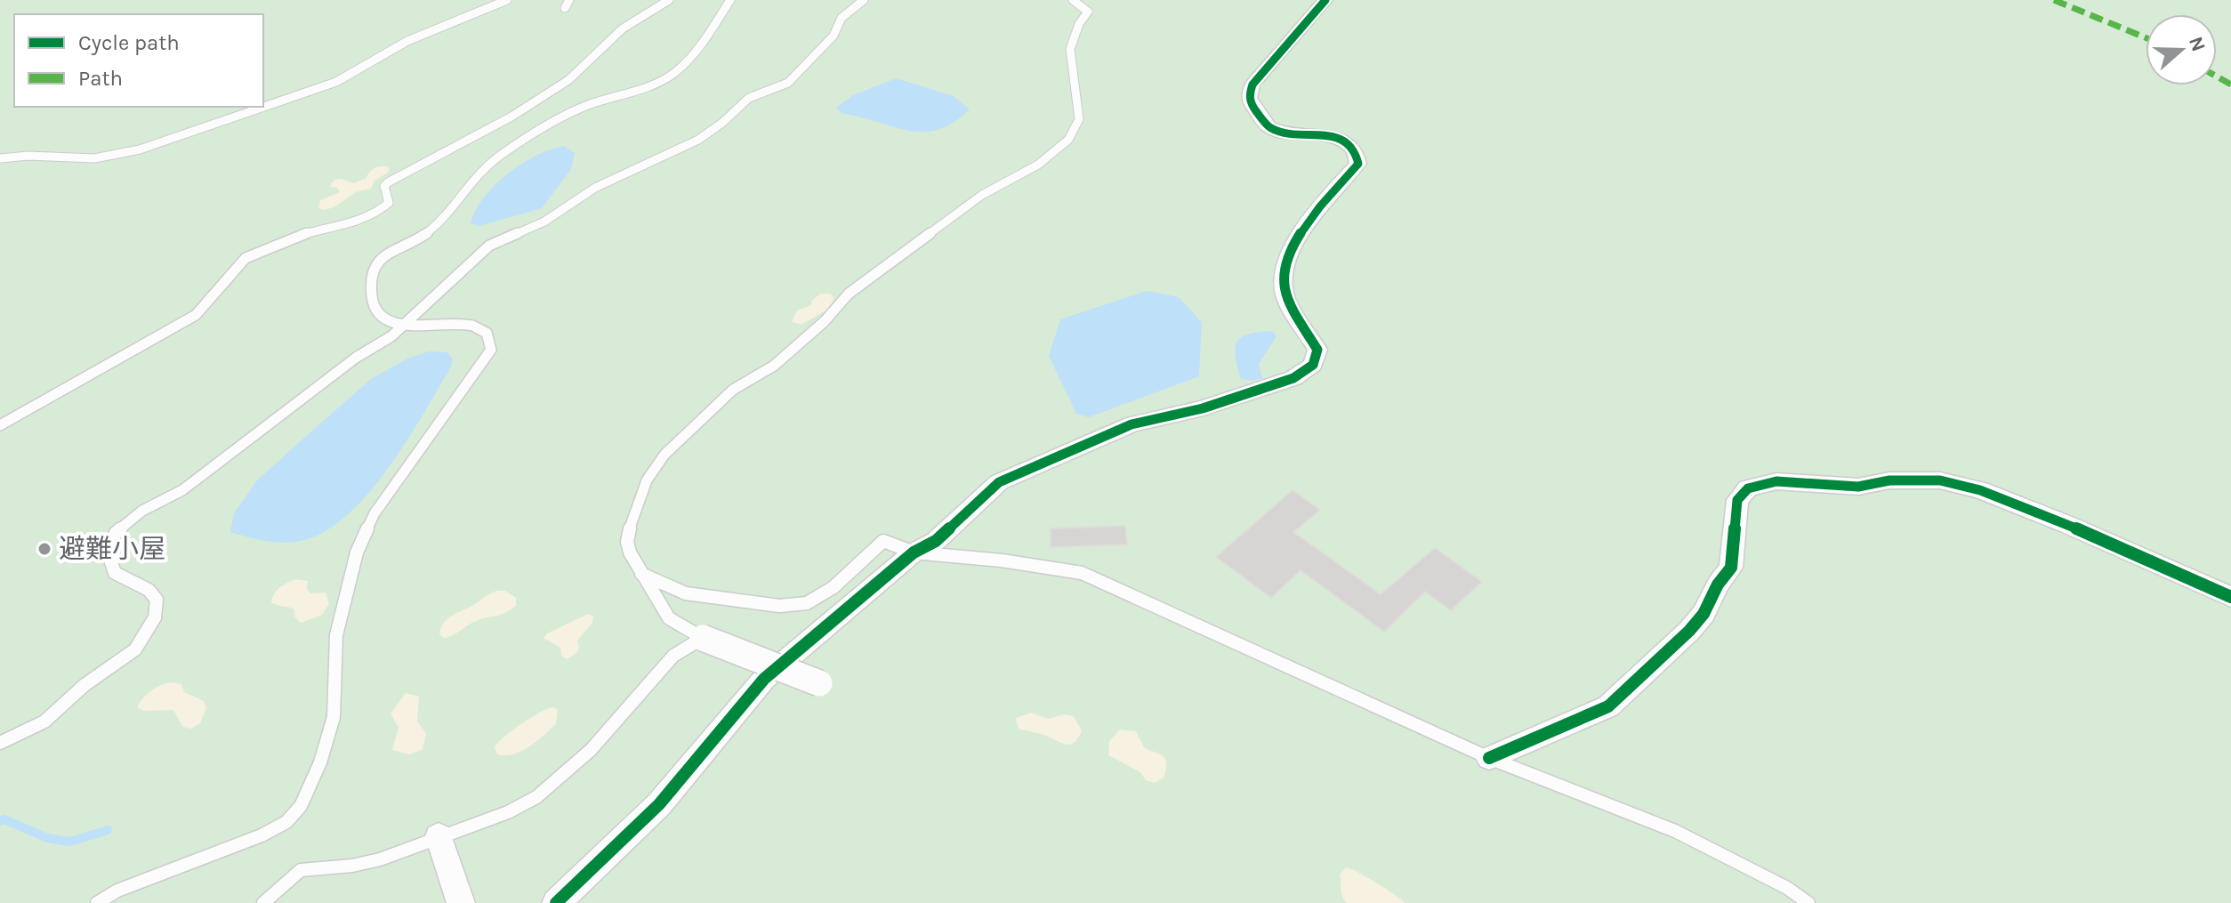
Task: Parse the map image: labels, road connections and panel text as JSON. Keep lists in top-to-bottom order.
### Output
{
  "places": ["避難小屋"],
  "legend": ["Cycle path", "Path"],
  "north": "right"
}
